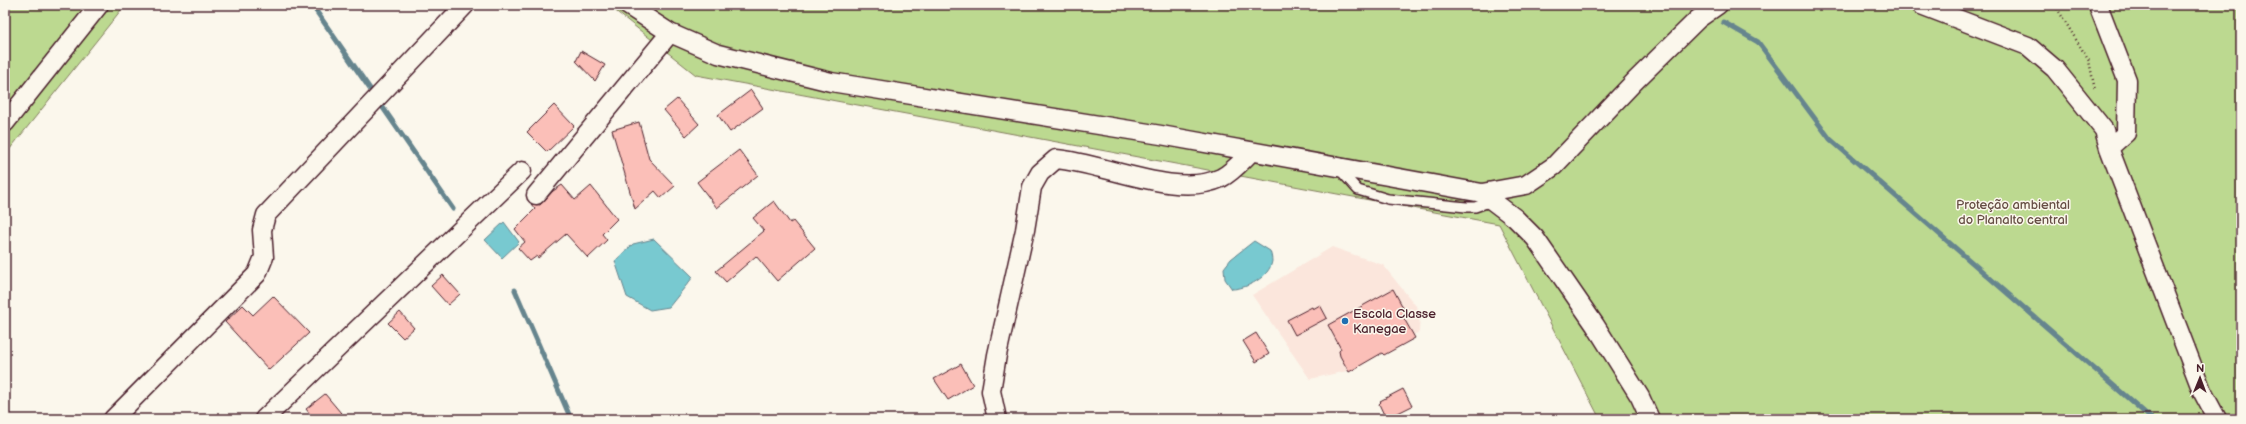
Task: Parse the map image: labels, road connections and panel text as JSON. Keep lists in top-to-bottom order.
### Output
{
  "parks": ["Proteção ambiental do Planalto central"],
  "places": ["Escola Classe Kanegae"],
  "north": "top"
}
